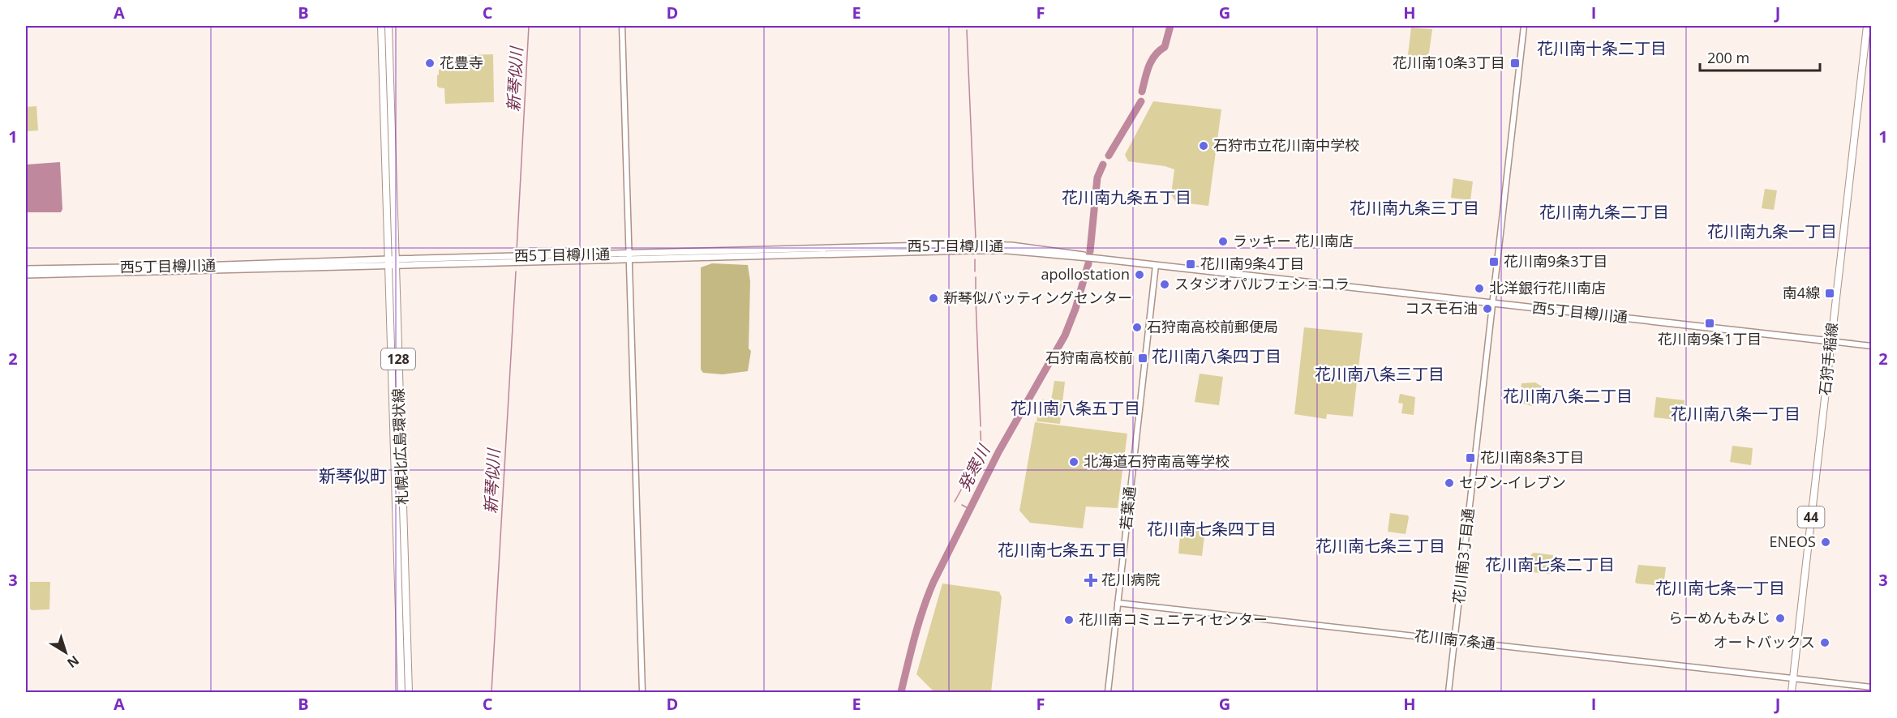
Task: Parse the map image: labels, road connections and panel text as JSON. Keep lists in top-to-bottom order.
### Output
{
  "streets": {
    "main road": [
      "西5丁目樽川通",
      "128",
      "石狩手稲線",
      "札幌北広島環状線",
      "44"
    ],
    "street": ["若葉通", "花川南3丁目通", "花川南7条通"]
  },
  "crossings": [
    ["西5丁目樽川通", "石狩手稲線"],
    ["西5丁目樽川通", "札幌北広島環状線"],
    ["西5丁目樽川通", "若葉通"],
    ["西5丁目樽川通", "花川南3丁目通"],
    ["石狩手稲線", "花川南7条通"],
    ["若葉通", "花川南7条通"],
    ["花川南3丁目通", "花川南7条通"]
  ],
  "districts": [
    "花川南十条二丁目",
    "花川南九条五丁目",
    "花川南九条三丁目",
    "花川南九条二丁目",
    "花川南九条一丁目",
    "花川南八条四丁目",
    "花川南八条三丁目",
    "花川南八条二丁目",
    "花川南八条五丁目",
    "花川南八条一丁目",
    "新琴似町",
    "花川南七条四丁目",
    "花川南七条三丁目",
    "花川南七条五丁目",
    "花川南七条二丁目",
    "花川南七条一丁目"
  ],
  "water": ["新琴似川", "発寒川"],
  "places": {
    "other": [
      "花豊寺",
      "石狩市立花川南中学校",
      "ラッキー 花川南店",
      "apollostation",
      "スタジオパルフェショコラ",
      "北洋銀行花川南店",
      "新琴似バッティングセンター",
      "コスモ石油",
      "石狩南高校前郵便局",
      "北海道石狩南高等学校",
      "セブン-イレブン",
      "ENEOS",
      "らーめんもみじ",
      "花川南コミュニティセンター",
      "オートバックス"
    ],
    "transit": [
      "花川南10条3丁目",
      "花川南9条3丁目",
      "花川南9条4丁目",
      "南4線",
      "花川南9条1丁目",
      "石狩南高校前",
      "花川南8条3丁目"
    ],
    "health": ["花川病院"]
  },
  "scale_bar": "200 m",
  "north": "bottom right",
  "grid": {
    "columns": [
      "A",
      "B",
      "C",
      "D",
      "E",
      "F",
      "G",
      "H",
      "I",
      "J"
    ],
    "rows": ["1", "2", "3"]
  }
}
